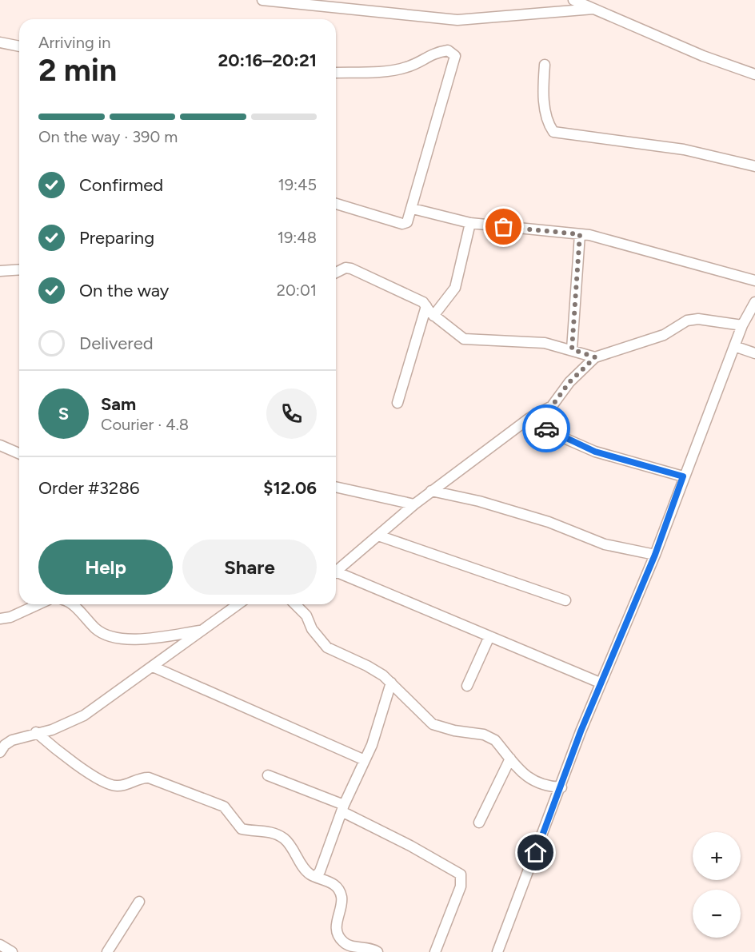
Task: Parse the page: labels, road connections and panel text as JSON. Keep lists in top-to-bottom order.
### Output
{
  "page": {
    "heading": ["2 min", "Arriving in", "20:16–20:21"],
    "panel": [
      "Sam",
      "Courier · 4.8",
      "Order #3286",
      "$12.06"
    ],
    "bar": "On the way · 390 m",
    "list": [
      ["Confirmed", "19:45"],
      ["Preparing", "19:48"],
      ["On the way", "20:01"],
      "Delivered"
    ],
    "round": "S",
    "buttons": ["Help", "Share"],
    "map_buttons": ["+", "−"]
  }
}
